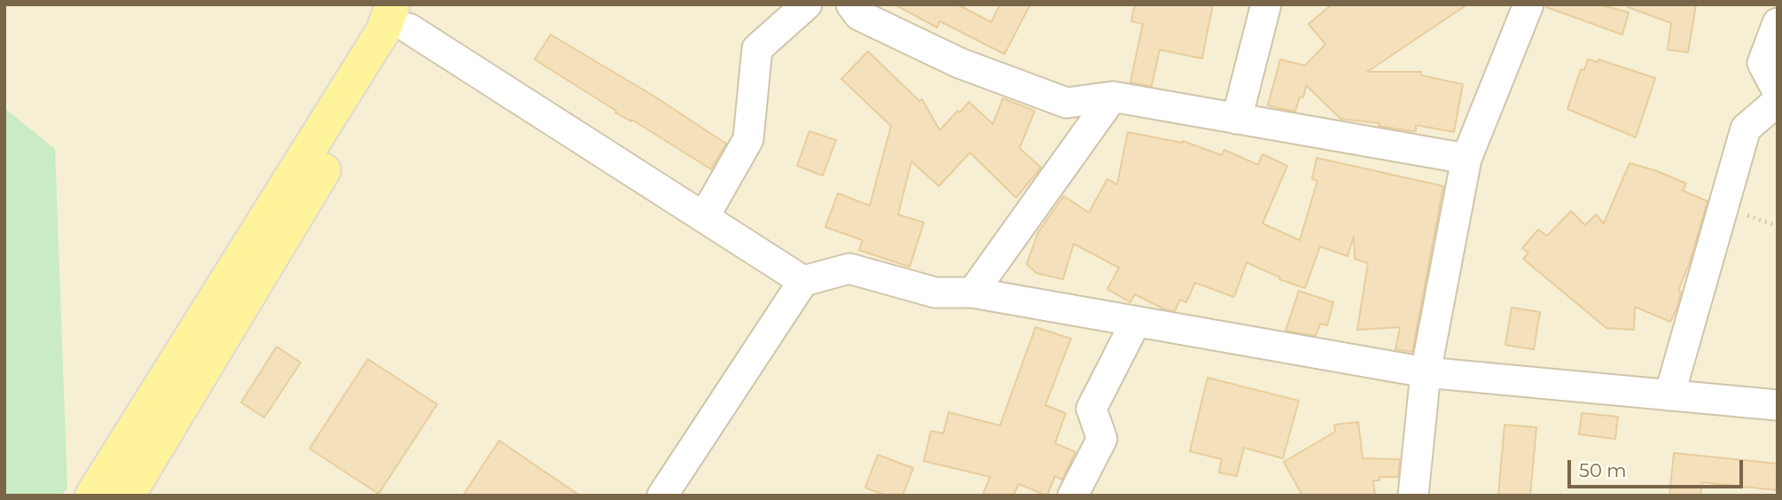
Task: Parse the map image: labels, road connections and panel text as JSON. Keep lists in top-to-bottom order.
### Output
{
  "scale_bar": "50 m"
}
